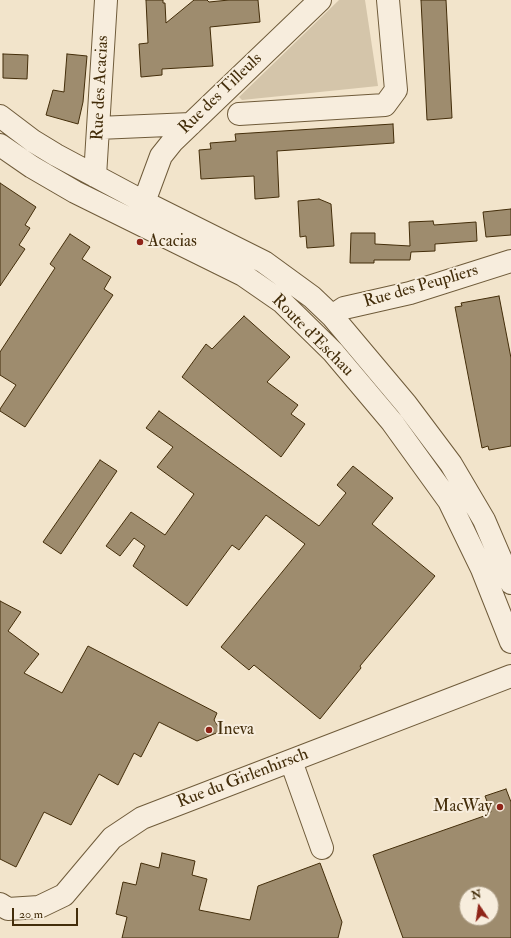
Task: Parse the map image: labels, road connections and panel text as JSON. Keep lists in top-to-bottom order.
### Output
{
  "streets": {
    "street": [
      "Rue des Acacias",
      "Rue des Tilleuls",
      "Rue des Peupliers",
      "Route d'Eschau",
      "Rue du Girlenhirsch"
    ]
  },
  "crossings": [
    ["Rue des Acacias", "Route d'Eschau"],
    ["Rue des Tilleuls", "Route d'Eschau"],
    ["Rue des Peupliers", "Route d'Eschau"]
  ],
  "places": ["Acacias", "Ineva", "MacWay"],
  "scale_bar": "20 m",
  "north": "top"
}
